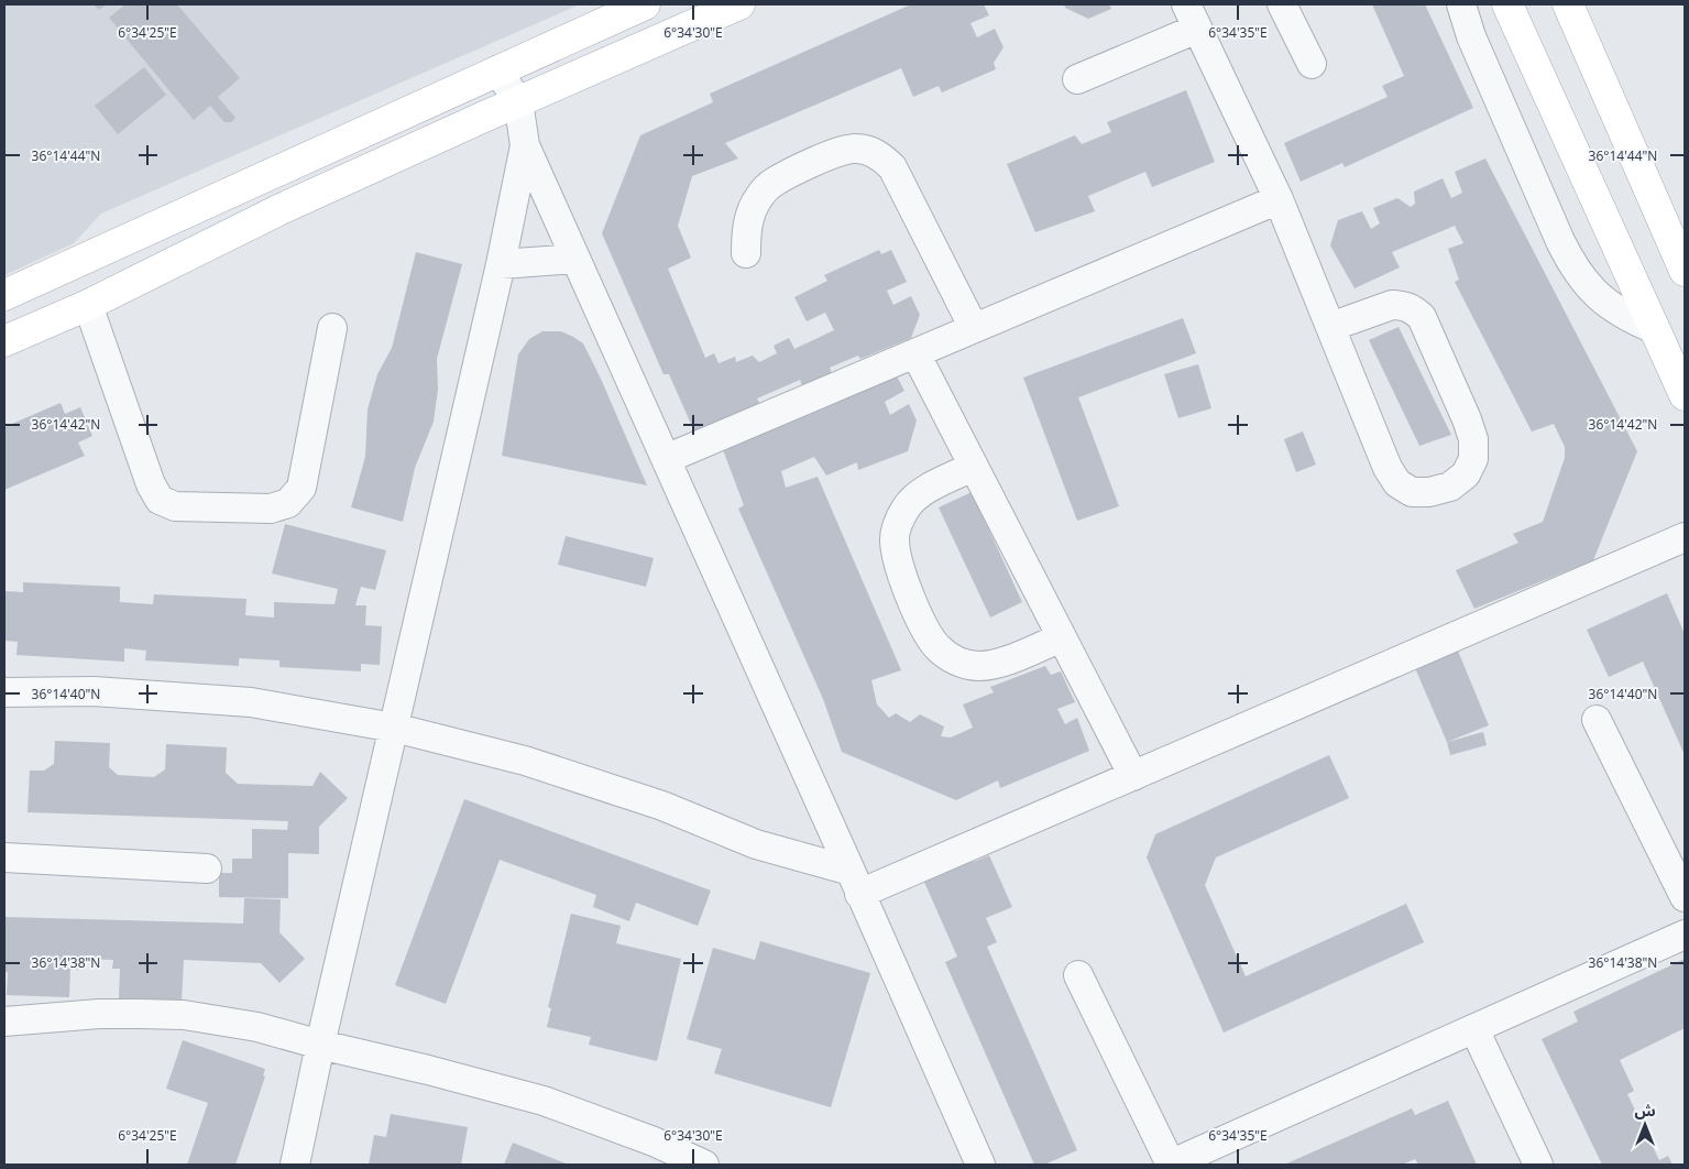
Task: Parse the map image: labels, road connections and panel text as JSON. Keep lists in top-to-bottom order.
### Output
{
  "north": "top",
  "coordinates": [
    "6°34'25\"E",
    "6°34'30\"E",
    "6°34'35\"E",
    "36°14'44\"N",
    "36°14'42\"N",
    "36°14'40\"N",
    "36°14'38\"N"
  ]
}
